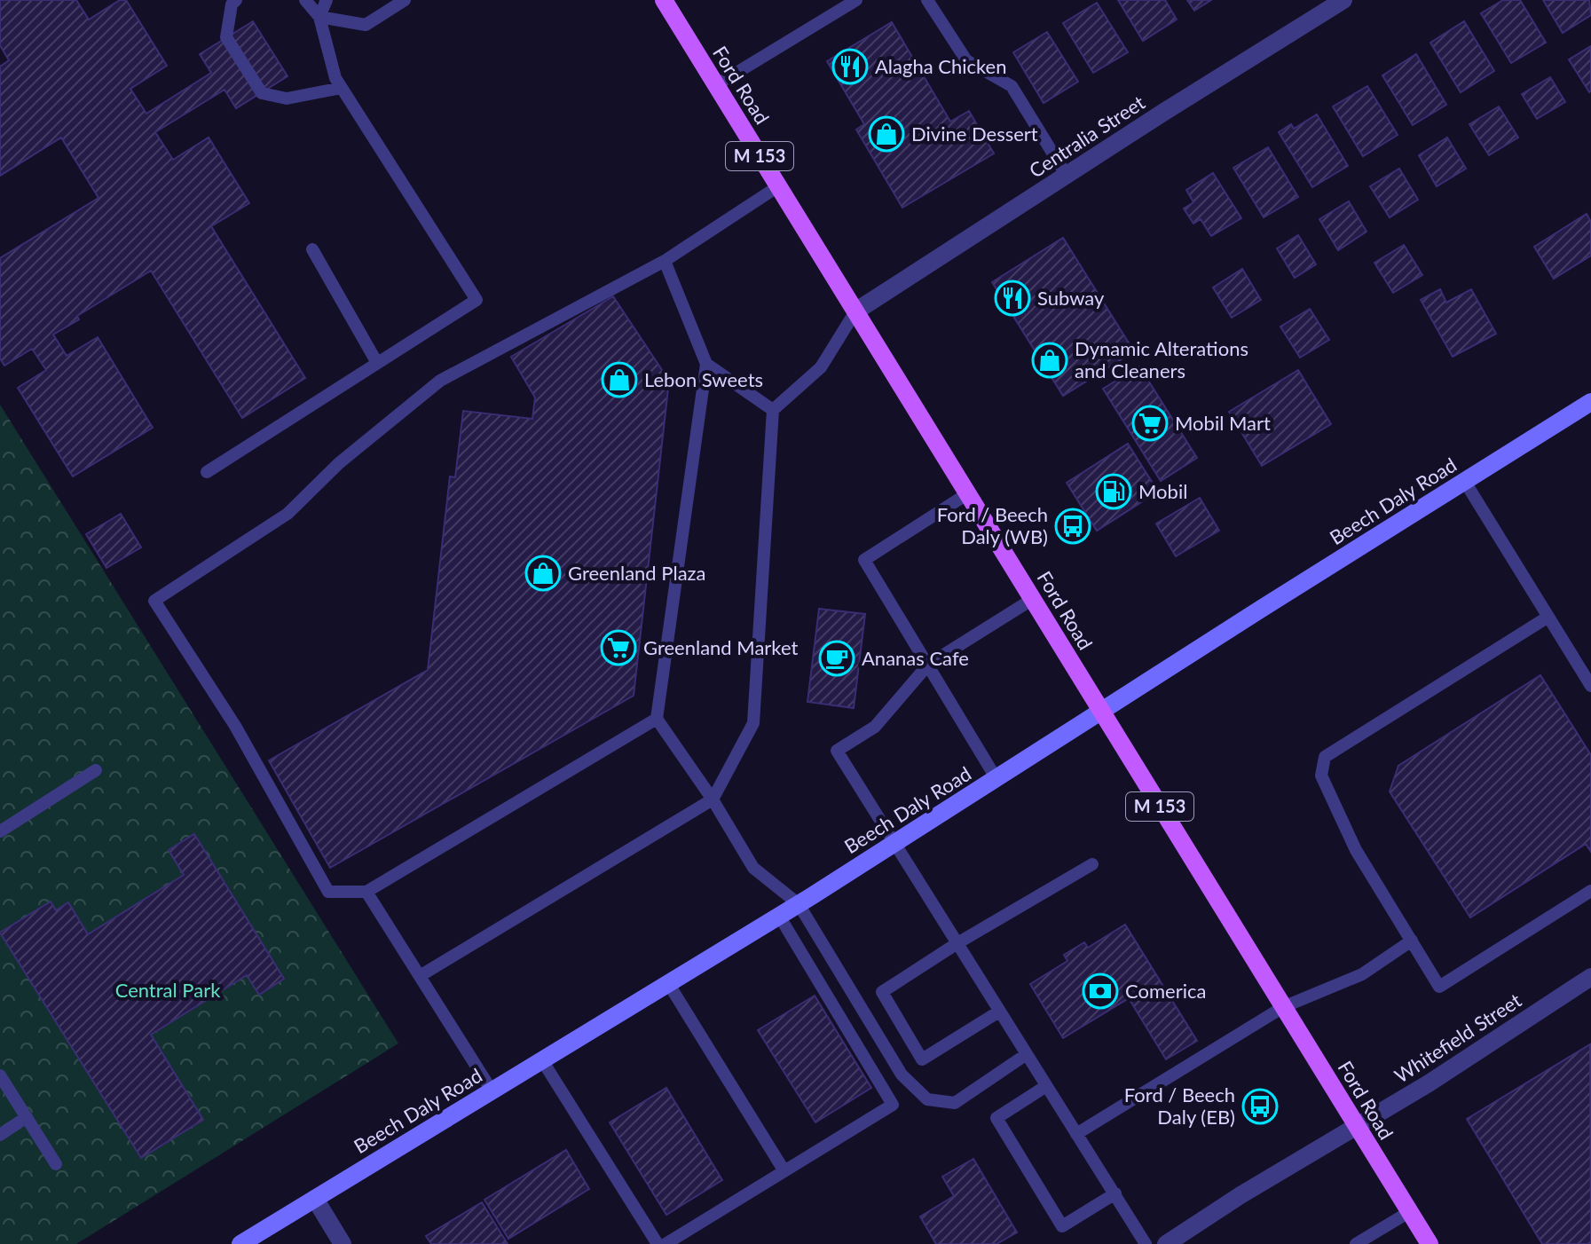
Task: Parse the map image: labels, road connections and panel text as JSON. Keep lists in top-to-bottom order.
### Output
{
  "streets": {
    "main road": ["Ford Road", "M 153", "Beech Daly Road"],
    "street": ["Centralia Street", "Whitefield Street"]
  },
  "crossings": [
    ["Ford Road", "Centralia Street"],
    ["Ford Road", "Beech Daly Road"],
    ["Ford Road", "Whitefield Street"]
  ],
  "parks": ["Central Park"],
  "places": {
    "restaurant": ["Alagha Chicken", "Subway"],
    "shop": [
      "Divine Dessert",
      "Dynamic Alterations and Cleaners",
      "Lebon Sweets",
      "Greenland Plaza"
    ],
    "supermarket": ["Mobil Mart", "Greenland Market"],
    "fuel station": ["Mobil"],
    "bus stop": ["Ford / Beech Daly (WB)", "Ford / Beech Daly (EB)"],
    "cafe": ["Ananas Cafe"],
    "bank": ["Comerica"]
  }
}
